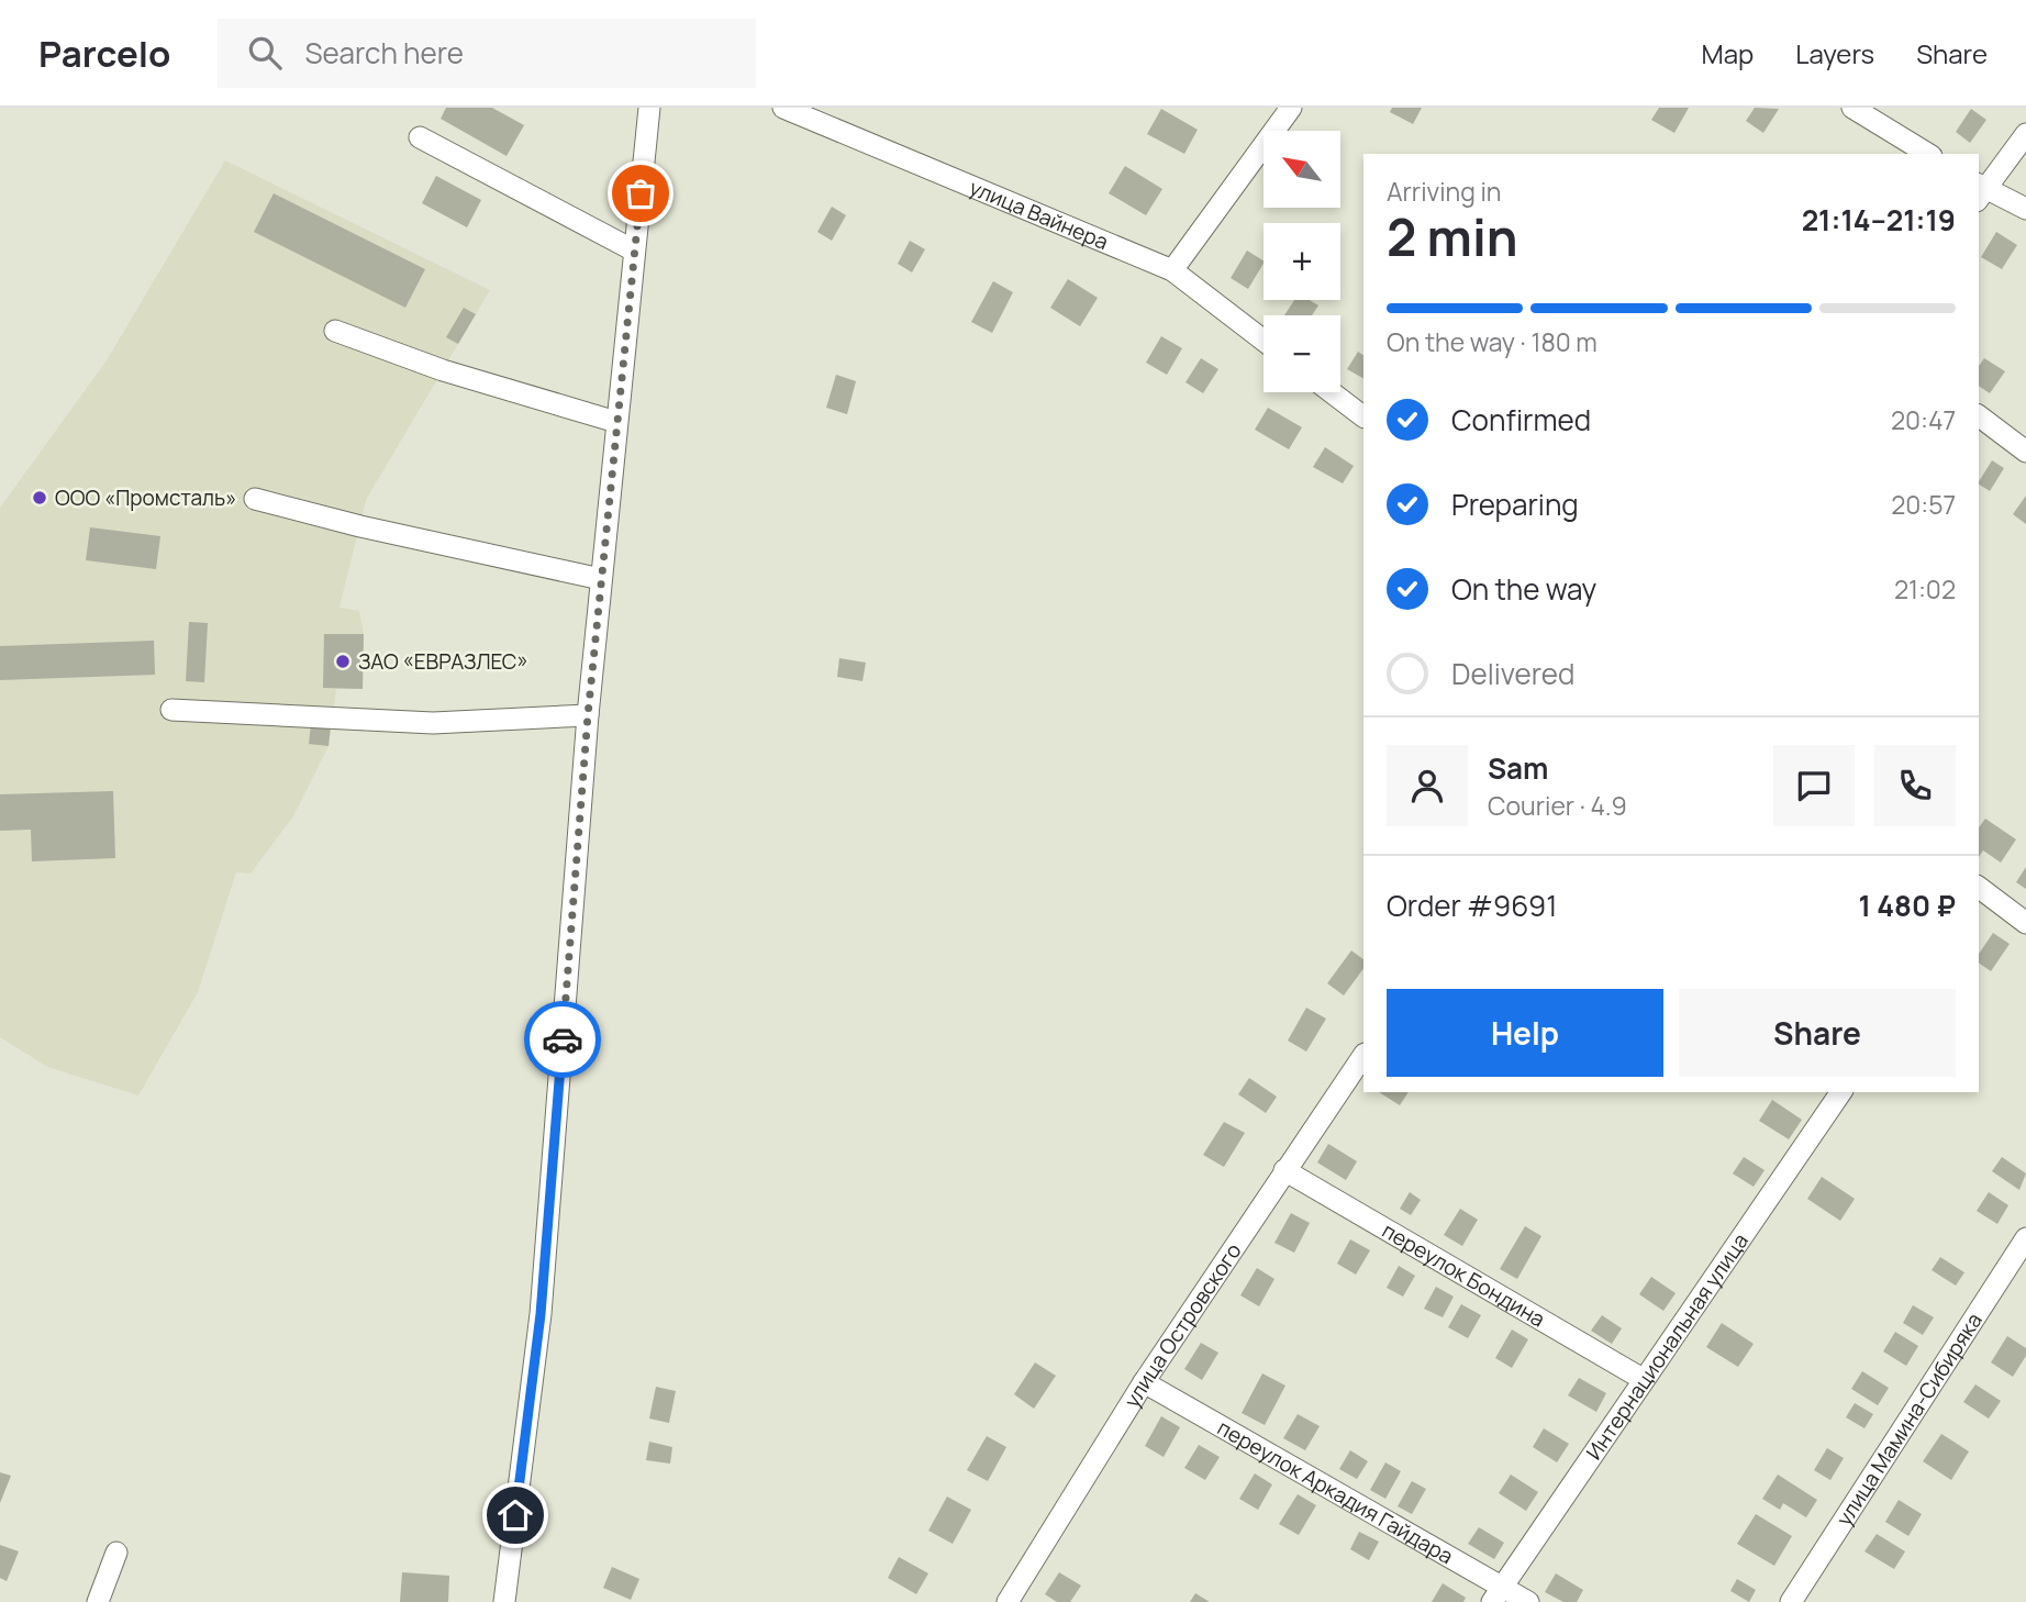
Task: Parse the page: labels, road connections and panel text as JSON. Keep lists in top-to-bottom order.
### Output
{
  "streets": {
    "street": [
      "улица Вайнера",
      "переулок Бондина",
      "улица Островского",
      "Интернациональная улица",
      "улица Мамина-Сибиряка",
      "переулок Аркадия Гайдара"
    ]
  },
  "crossings": [
    ["переулок Бондина", "улица Островского"],
    ["переулок Бондина", "Интернациональная улица"],
    ["улица Островского", "переулок Аркадия Гайдара"],
    ["Интернациональная улица", "переулок Аркадия Гайдара"]
  ],
  "places": ["ООО «Промсталь»", "ЗАО «ЕВРАЗЛЕС»"],
  "north": "top left",
  "page": {
    "header": "Parcelo",
    "search": "Search here",
    "nav": ["Map", "Layers", "Share"],
    "map_buttons": ["+", "−"],
    "heading": ["2 min", "Arriving in", "21:14–21:19"],
    "panel": [
      "Sam",
      "Courier · 4.9",
      "Order #9691",
      "1 480 ₽"
    ],
    "bar": "On the way · 180 m",
    "list": [
      ["Confirmed", "20:47"],
      ["Preparing", "20:57"],
      ["On the way", "21:02"],
      "Delivered"
    ],
    "buttons": ["Help", "Share"]
  }
}
